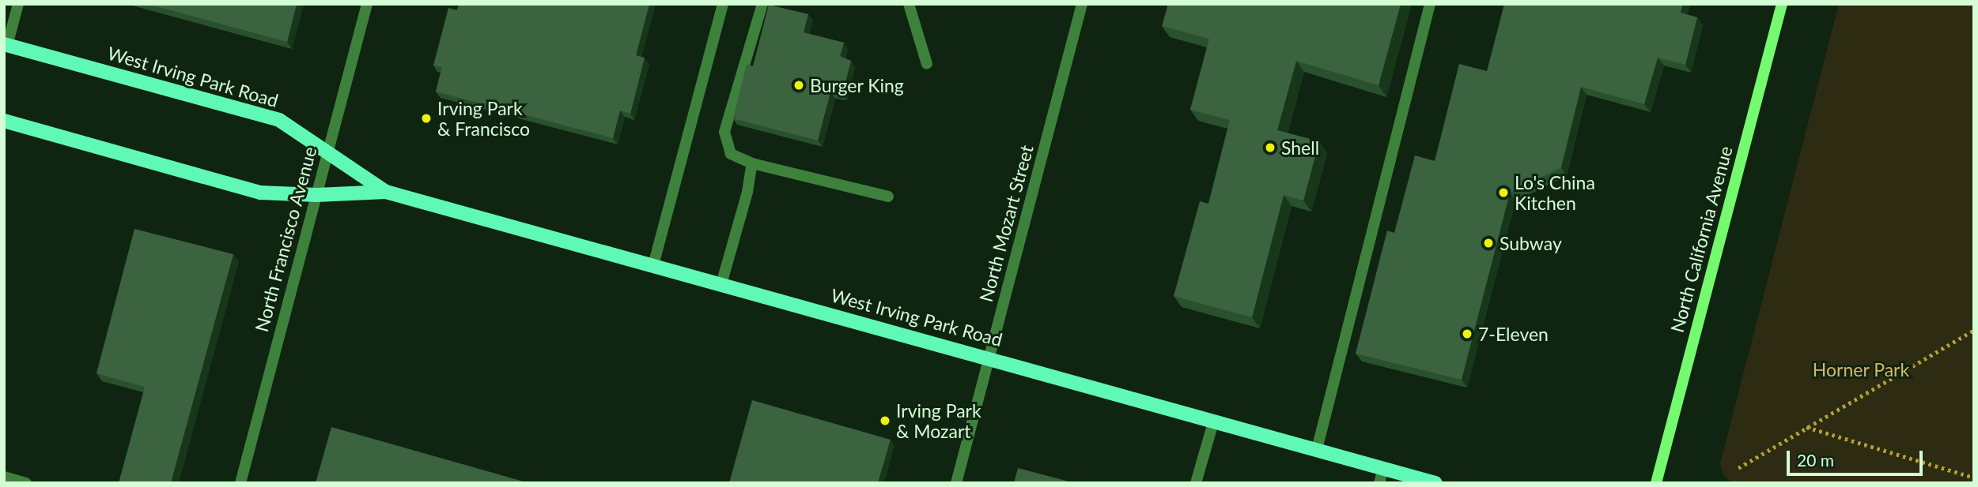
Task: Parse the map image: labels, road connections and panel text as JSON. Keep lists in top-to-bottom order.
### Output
{
  "streets": {
    "main road": ["West Irving Park Road"],
    "street": ["North Mozart Street", "North Francisco Avenue", "North California Avenue"]
  },
  "crossings": [
    ["West Irving Park Road", "North Mozart Street"],
    ["West Irving Park Road", "North Francisco Avenue"]
  ],
  "parks": ["Horner Park"],
  "places": [
    "Burger King",
    "Irving Park & Francisco",
    "Shell",
    "Lo's China Kitchen",
    "Subway",
    "7-Eleven",
    "Irving Park & Mozart"
  ],
  "scale_bar": "20 m"
}
